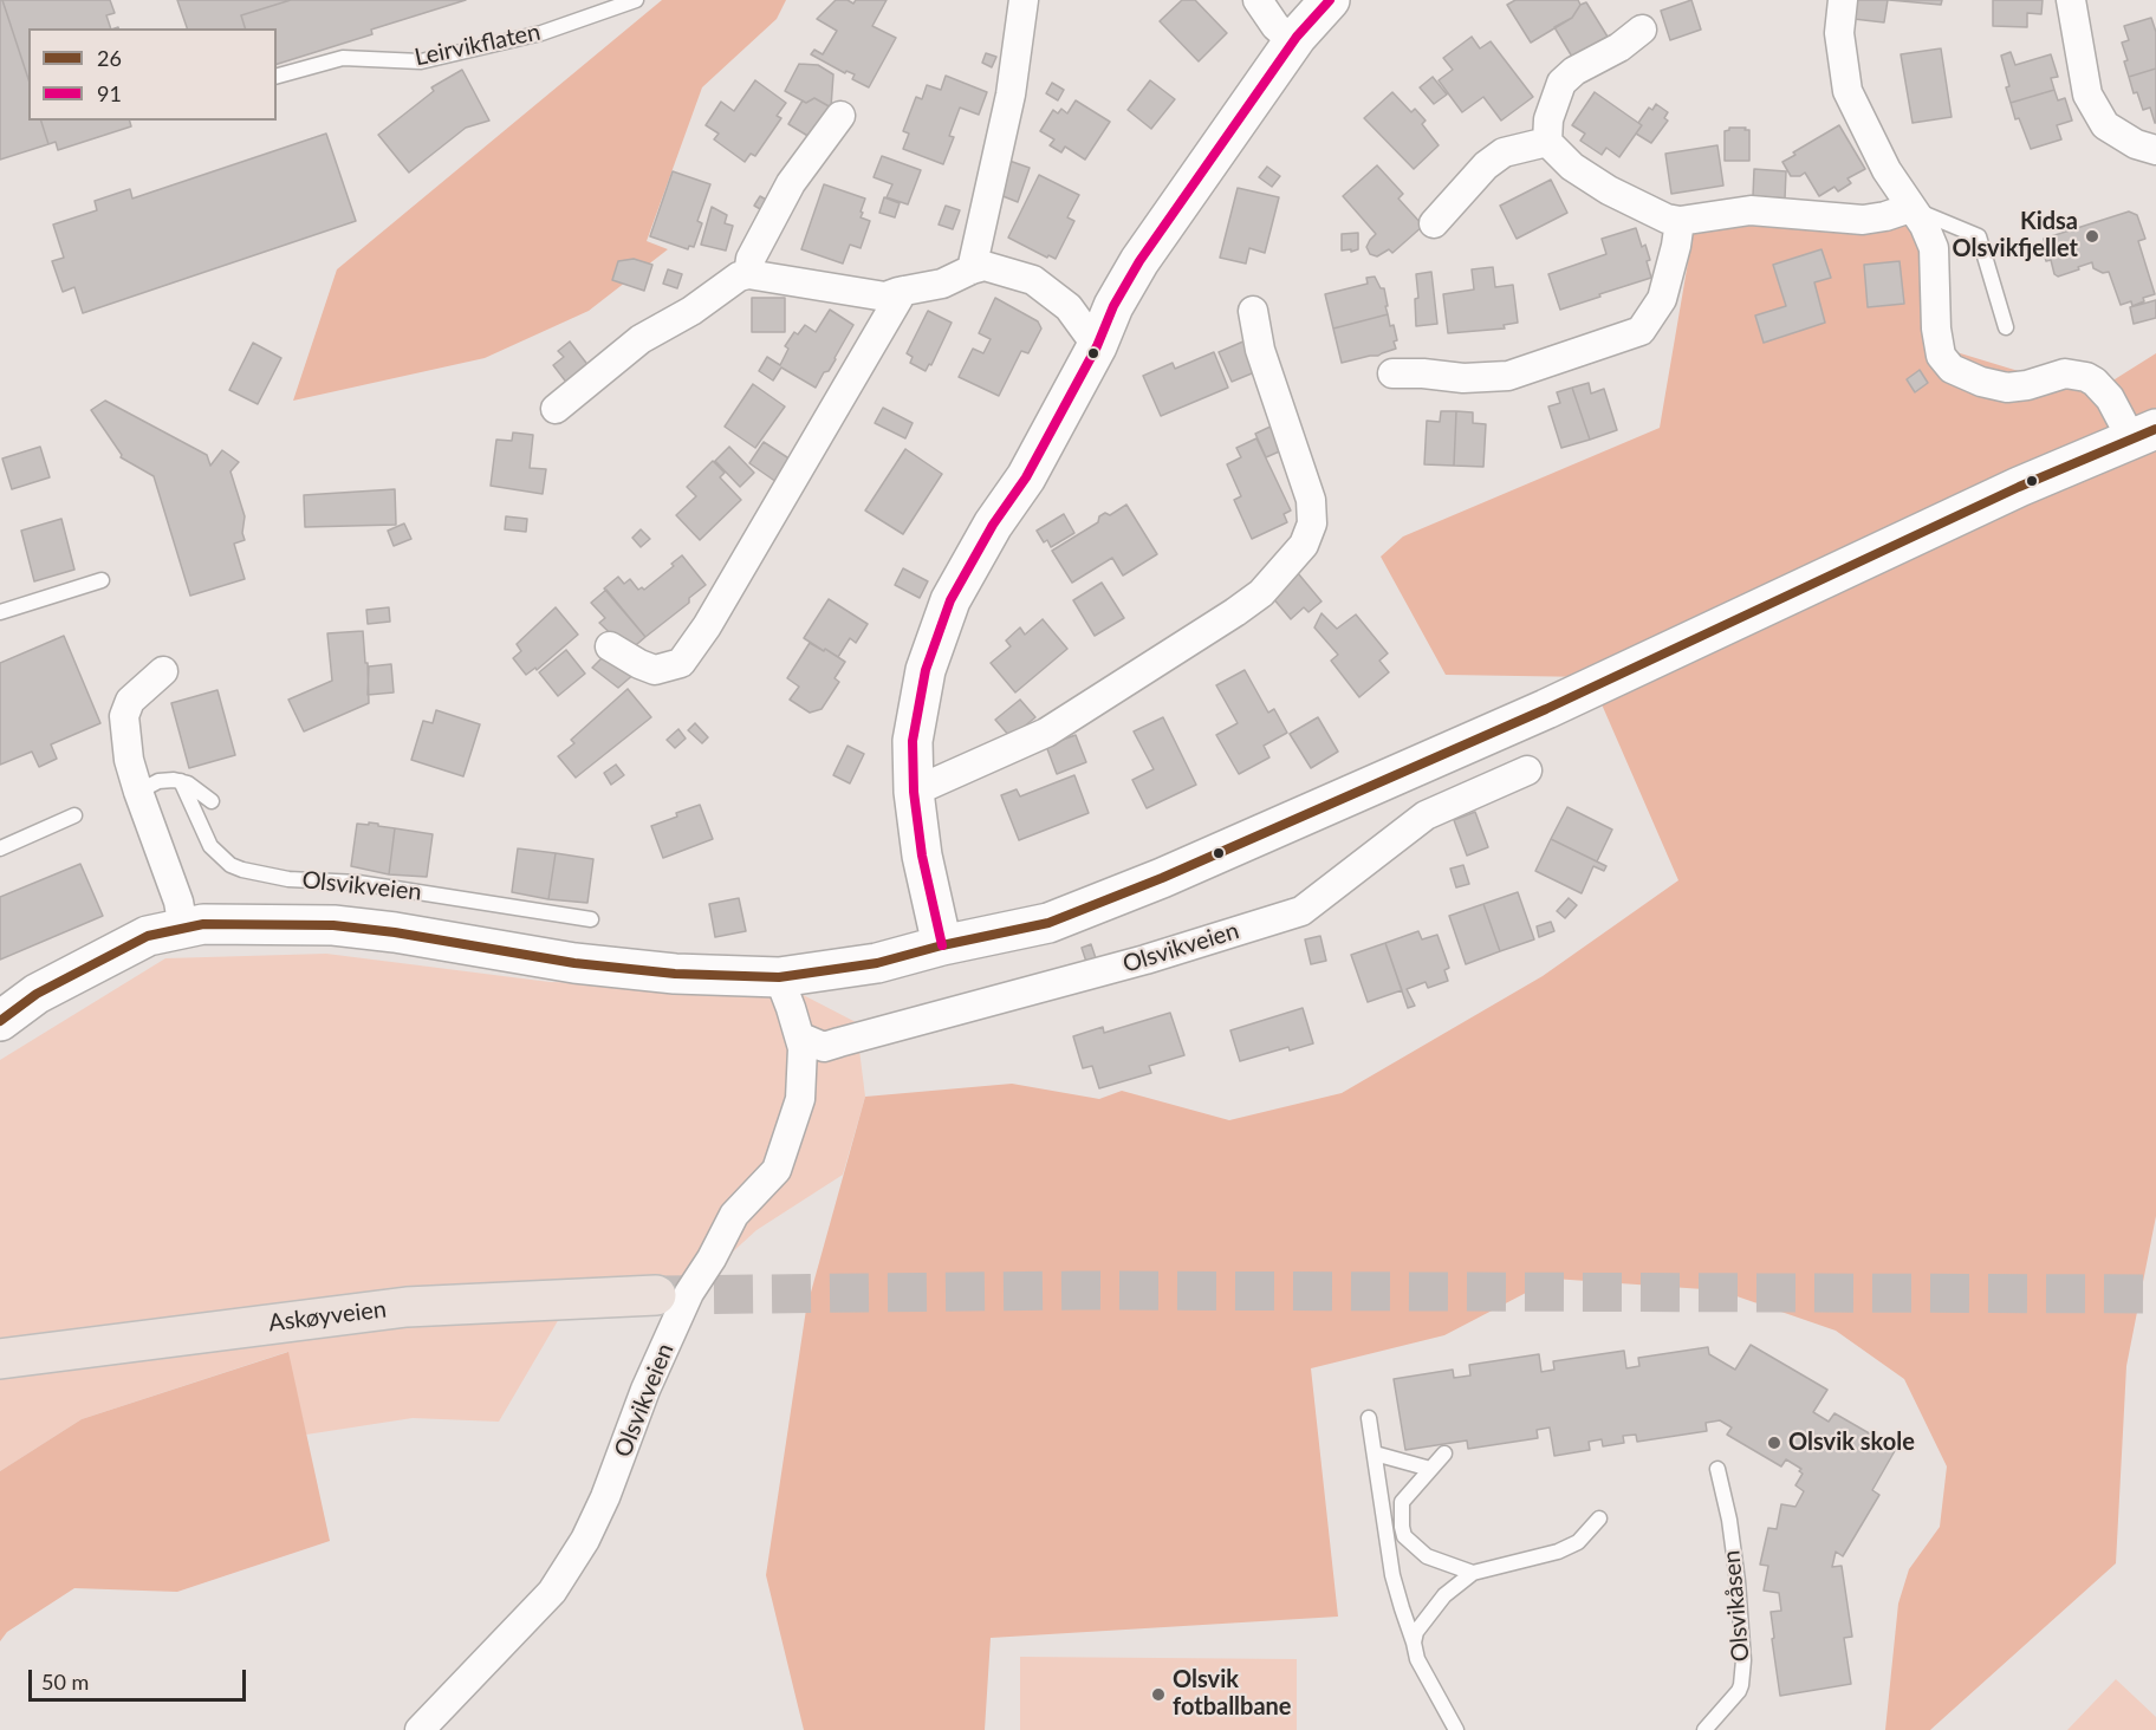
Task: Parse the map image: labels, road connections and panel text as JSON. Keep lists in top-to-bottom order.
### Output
{
  "streets": {
    "main road": ["Olsvikveien", "Askøyveien"],
    "lane": ["Leirvikflaten", "Olsvikåsen"]
  },
  "places": ["Kidsa Olsvikfjellet", "Olsvik skole", "Olsvik fotballbane"],
  "lines": ["transit line 91", "transit line 26"],
  "legend": ["26", "91"],
  "scale_bar": "50 m"
}
